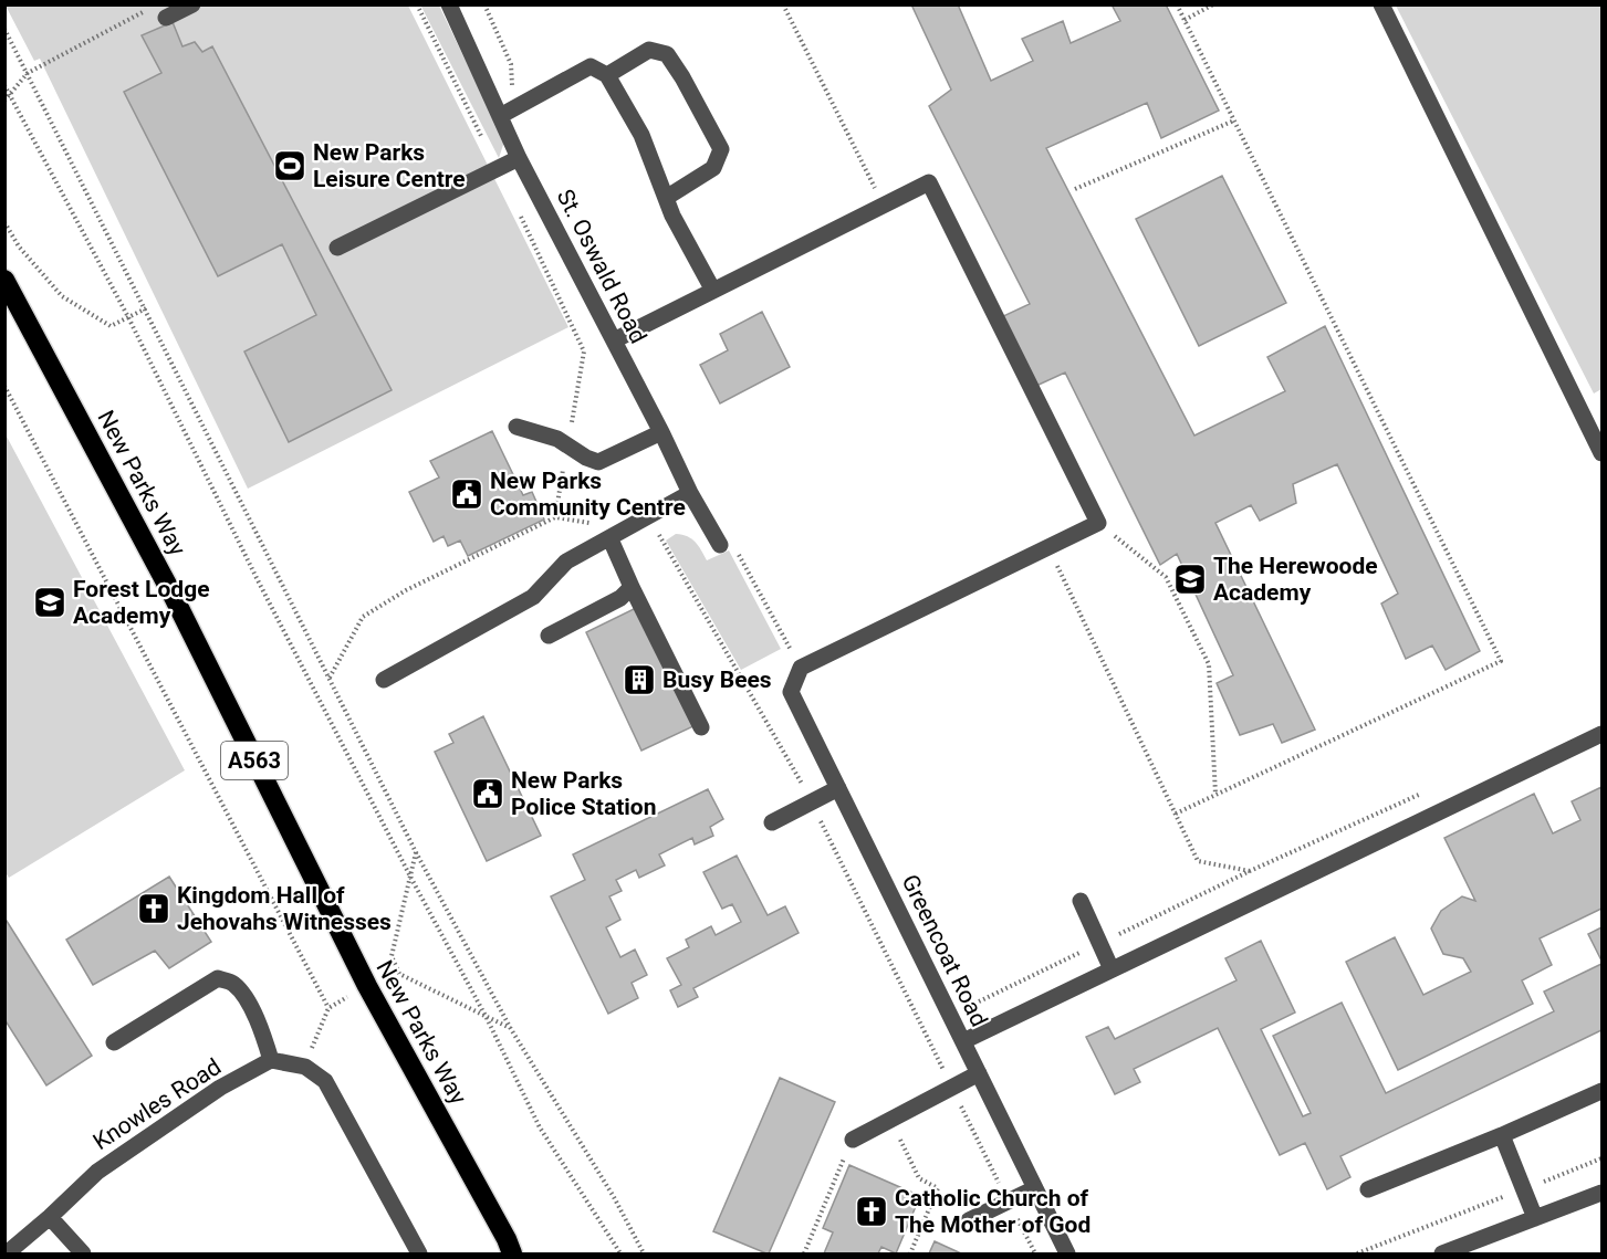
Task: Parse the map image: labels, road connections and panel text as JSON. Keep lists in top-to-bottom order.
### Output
{
  "streets": {
    "highway": ["New Parks Way", "A563"],
    "street": ["St. Oswald Road", "Greencoat Road", "Knowles Road"]
  },
  "places": {
    "sports": ["New Parks Leisure Centre"],
    "public building": ["New Parks Community Centre", "New Parks Police Station"],
    "school or university": ["The Herewoode Academy", "Forest Lodge Academy"],
    "building": ["Busy Bees"],
    "church": ["Kingdom Hall of Jehovahs Witnesses", "Catholic Church of The Mother of God"]
  }
}
